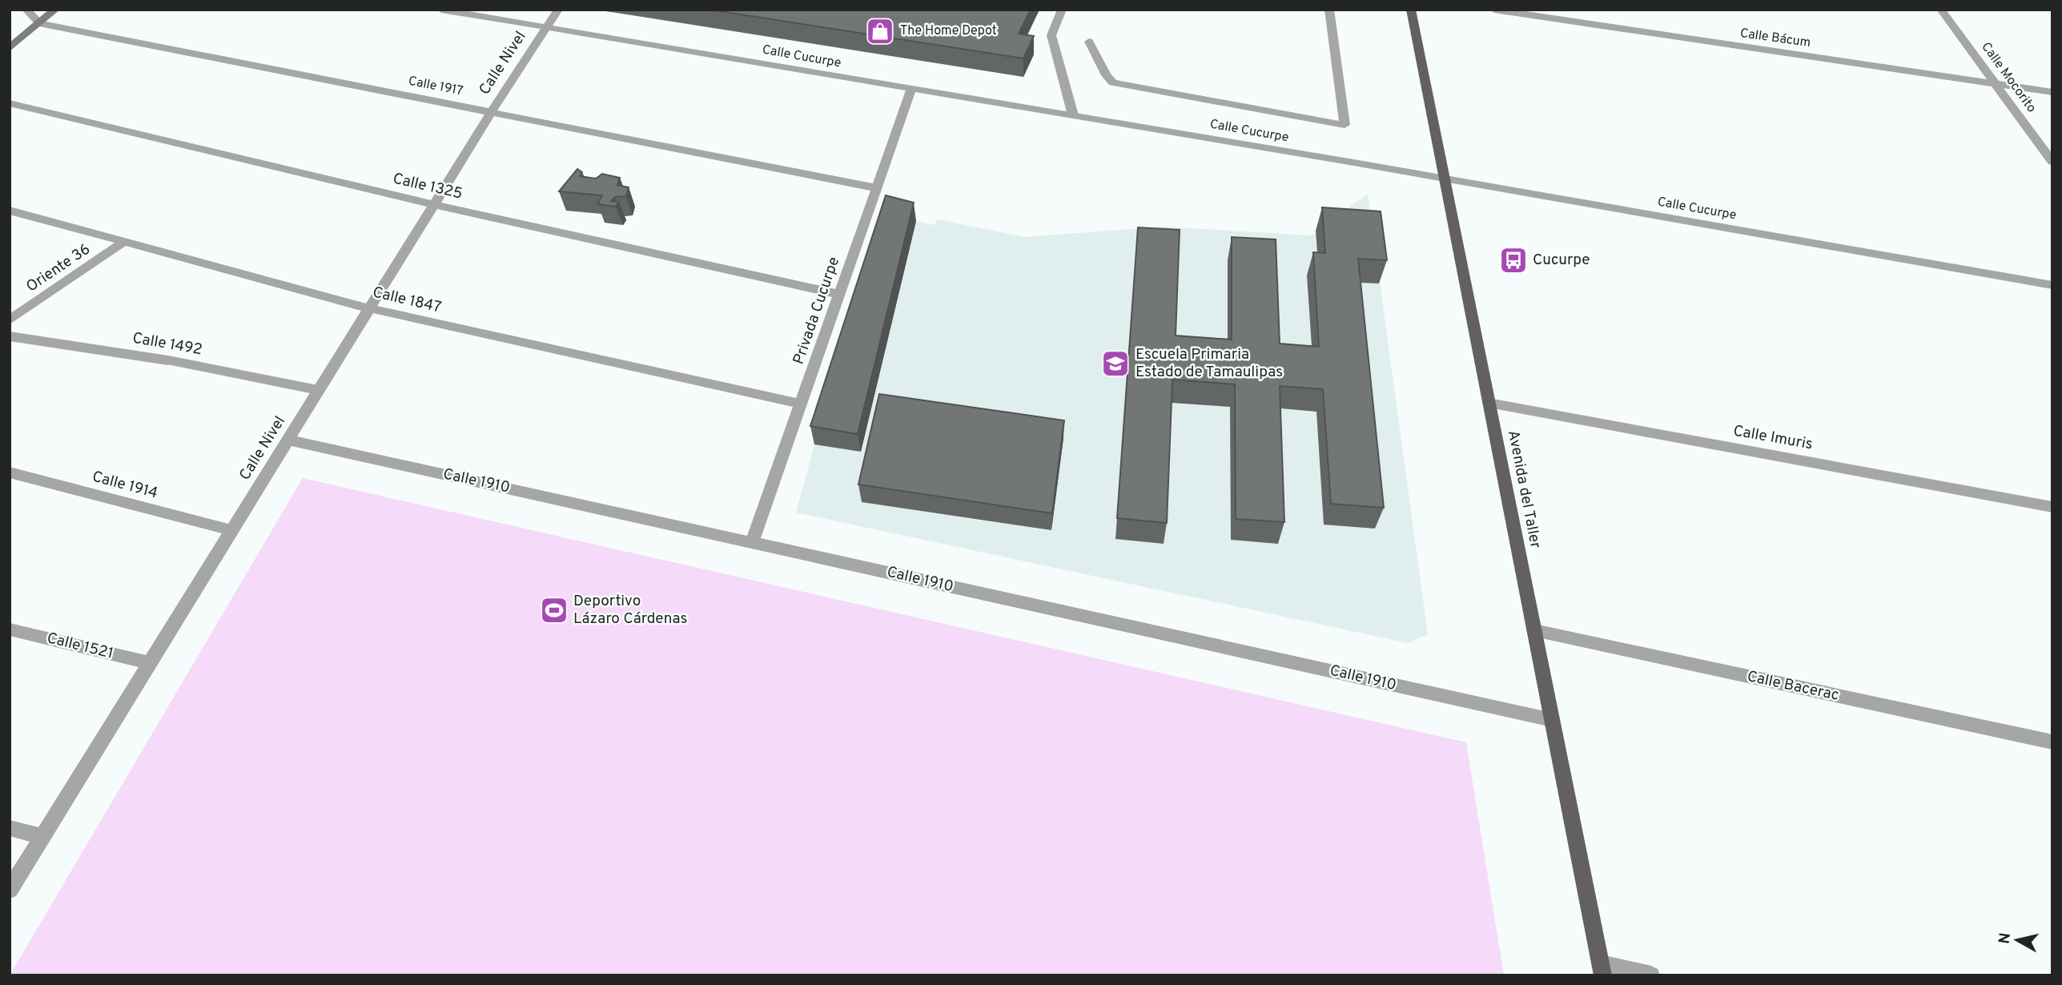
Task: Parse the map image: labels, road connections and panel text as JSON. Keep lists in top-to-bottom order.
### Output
{
  "streets": {
    "main road": ["Avenida del Taller"],
    "street": [
      "Calle Bácum",
      "Calle Cucurpe",
      "Calle Nivel",
      "Calle Mocorito",
      "Calle 1917",
      "Calle 1325",
      "Oriente 36",
      "Calle 1847",
      "Privada Cucurpe",
      "Calle 1492",
      "Calle Imuris",
      "Calle 1910",
      "Calle 1914",
      "Calle 1521",
      "Calle Bacerac"
    ]
  },
  "crossings": [
    ["Calle Bácum", "Calle Mocorito"],
    ["Calle Cucurpe", "Calle Nivel"],
    ["Calle Cucurpe", "Privada Cucurpe"],
    ["Calle Cucurpe", "Avenida del Taller"],
    ["Calle Nivel", "Calle 1917"],
    ["Calle Nivel", "Calle 1325"],
    ["Calle Nivel", "Calle 1847"],
    ["Calle Nivel", "Calle 1492"],
    ["Calle Nivel", "Calle 1910"],
    ["Calle Nivel", "Calle 1914"],
    ["Calle Nivel", "Calle 1521"],
    ["Calle 1917", "Privada Cucurpe"],
    ["Calle 1325", "Privada Cucurpe"],
    ["Oriente 36", "Calle 1847"],
    ["Calle 1847", "Privada Cucurpe"],
    ["Privada Cucurpe", "Calle 1910"],
    ["Calle Imuris", "Avenida del Taller"],
    ["Calle 1910", "Avenida del Taller"],
    ["Avenida del Taller", "Calle Bacerac"]
  ],
  "places": {
    "shop": ["The Home Depot"],
    "bus stop": ["Cucurpe"],
    "school or university": ["Escuela Primaria Estado de Tamaulipas"],
    "sports": ["Deportivo Lázaro Cárdenas"]
  },
  "north": "left"
}
